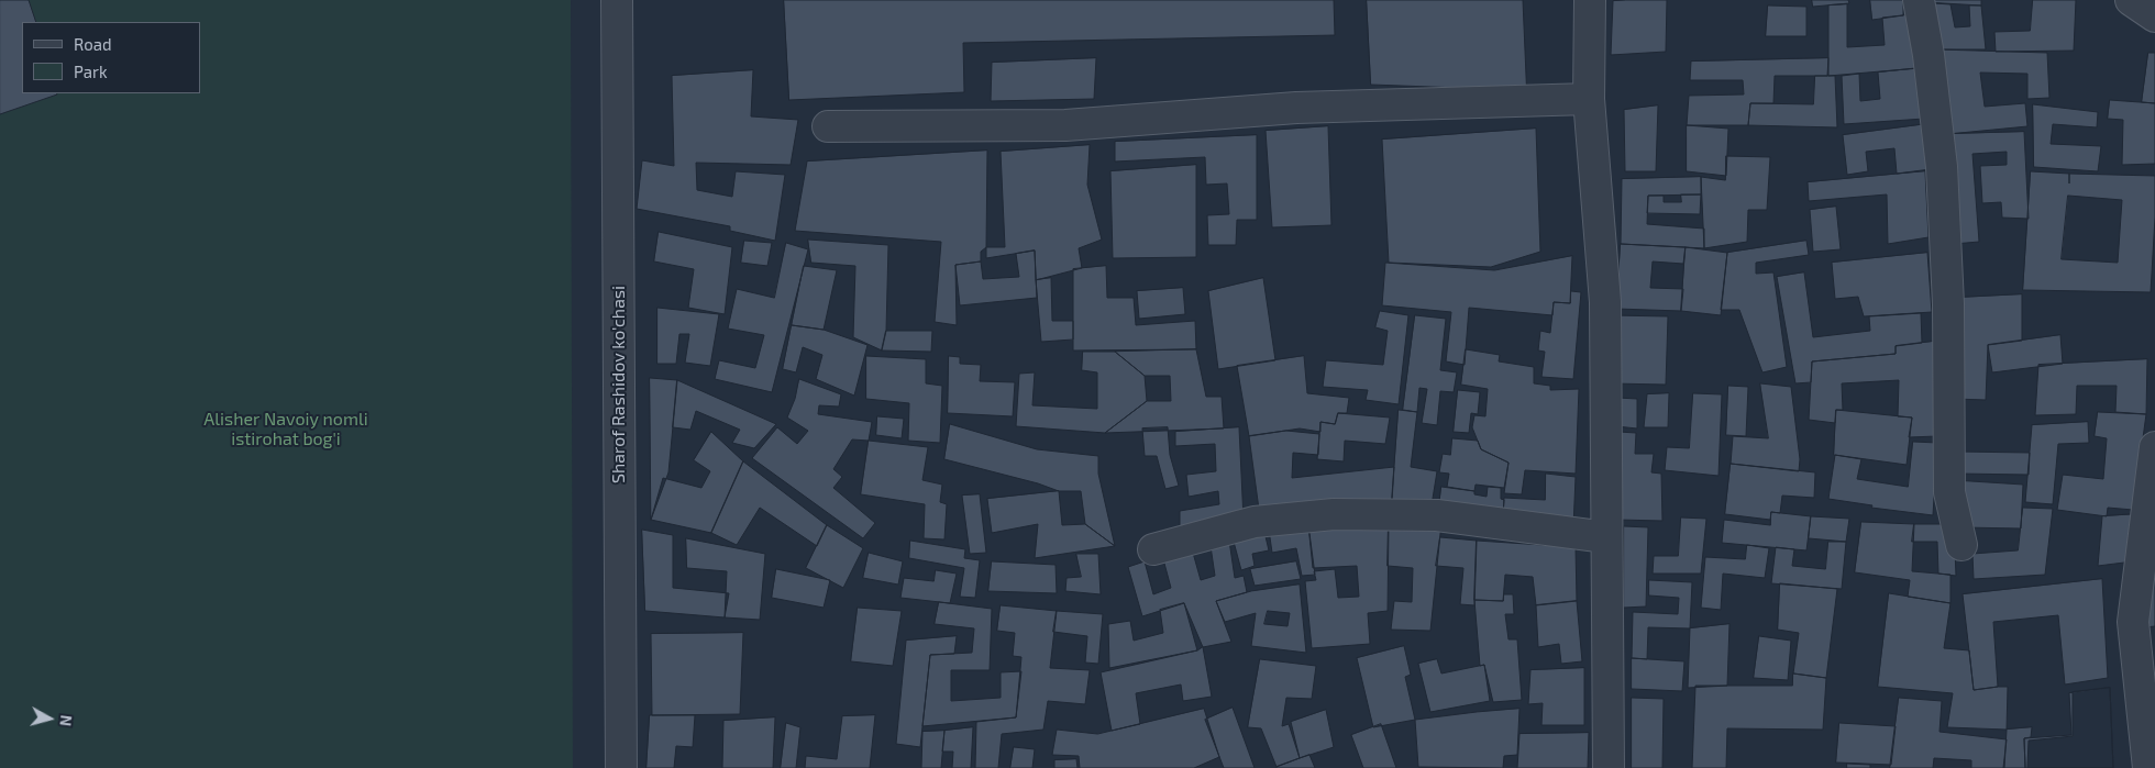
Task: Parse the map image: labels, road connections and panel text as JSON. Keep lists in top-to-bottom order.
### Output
{
  "streets": {
    "street": ["Sharof Rashidov ko'chasi"]
  },
  "parks": ["Alisher Navoiy nomli istirohat bog'i"],
  "legend": ["Road", "Park"],
  "north": "right"
}
